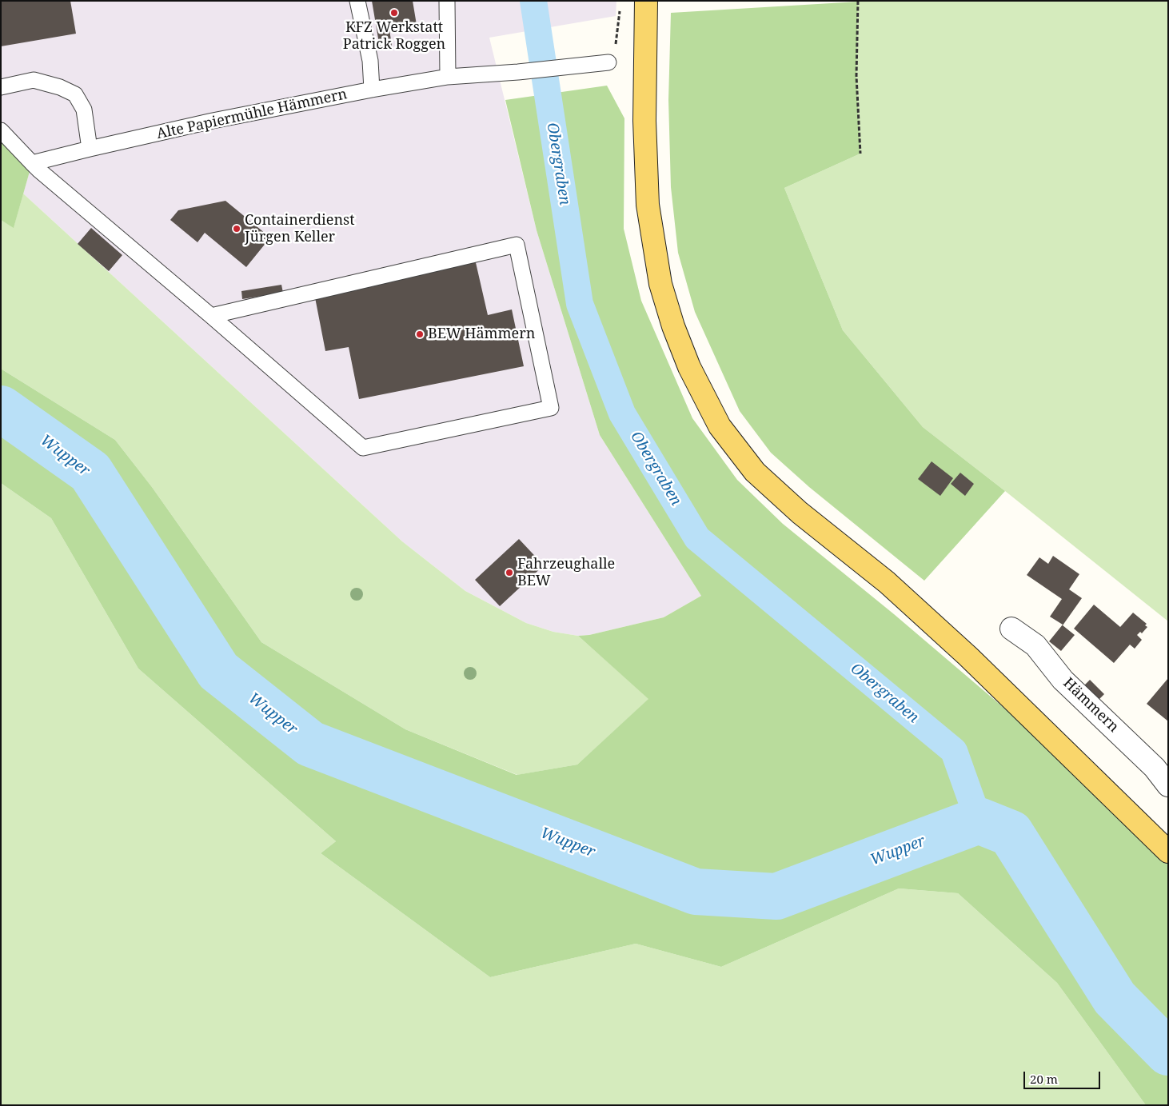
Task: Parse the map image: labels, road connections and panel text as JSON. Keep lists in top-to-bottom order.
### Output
{
  "streets": {
    "street": ["Hämmern"],
    "lane": ["Alte Papiermühle Hämmern"]
  },
  "water": ["Obergraben", "Wupper"],
  "places": [
    "KFZ Werkstatt Patrick Roggen",
    "Containerdienst Jürgen Keller",
    "BEW Hämmern",
    "Fahrzeughalle BEW"
  ],
  "scale_bar": "20 m"
}
